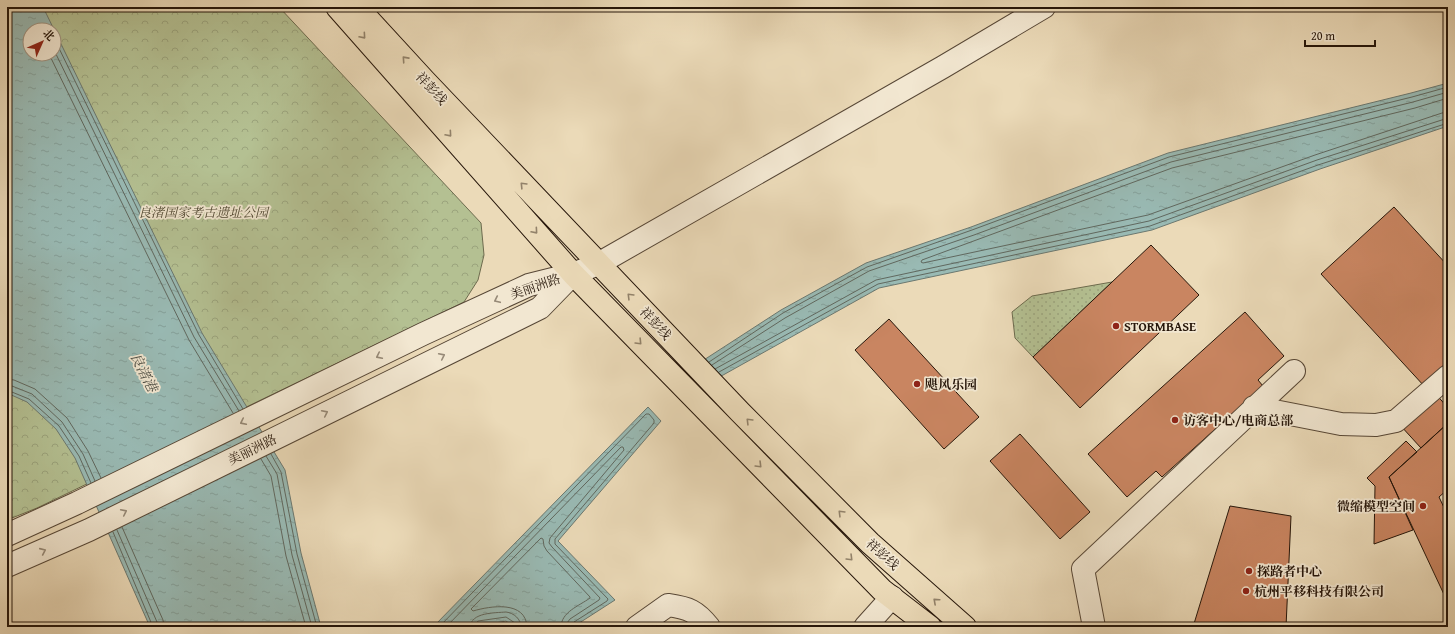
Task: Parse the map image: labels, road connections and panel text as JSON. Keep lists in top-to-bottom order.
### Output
{
  "streets": {
    "main road": ["祥彭线"],
    "street": ["美丽洲路"]
  },
  "crossings": [
    ["祥彭线", "美丽洲路"]
  ],
  "water": ["良渚港"],
  "parks": ["良渚国家考古遗址公园"],
  "places": [
    "STORMBASE",
    "飓风乐园",
    "访客中心/电商总部",
    "微缩模型空间",
    "探路者中心",
    "杭州平移科技有限公司"
  ],
  "scale_bar": "20 m",
  "north": "top right"
}
